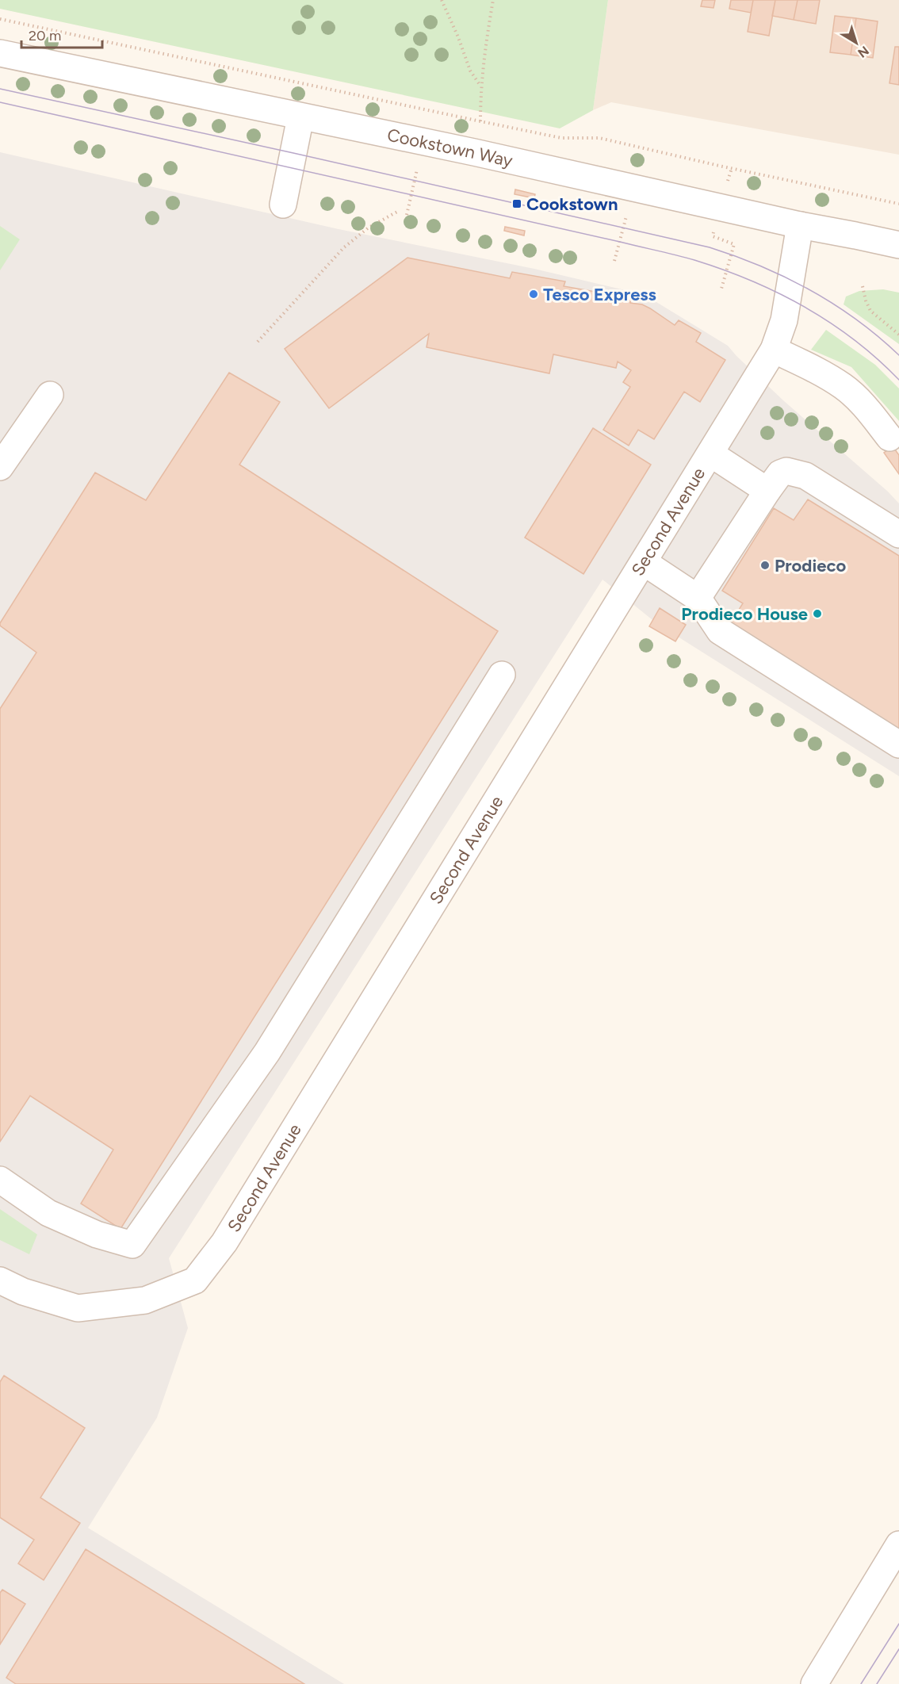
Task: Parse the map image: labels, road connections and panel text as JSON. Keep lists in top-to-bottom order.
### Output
{
  "streets": {
    "street": ["Cookstown Way", "Second Avenue"]
  },
  "crossings": [
    ["Cookstown Way", "Second Avenue"]
  ],
  "places": {
    "transit": ["Cookstown"],
    "other": ["Tesco Express", "Prodieco", "Prodieco House"]
  },
  "scale_bar": "20 m",
  "north": "bottom right"
}
